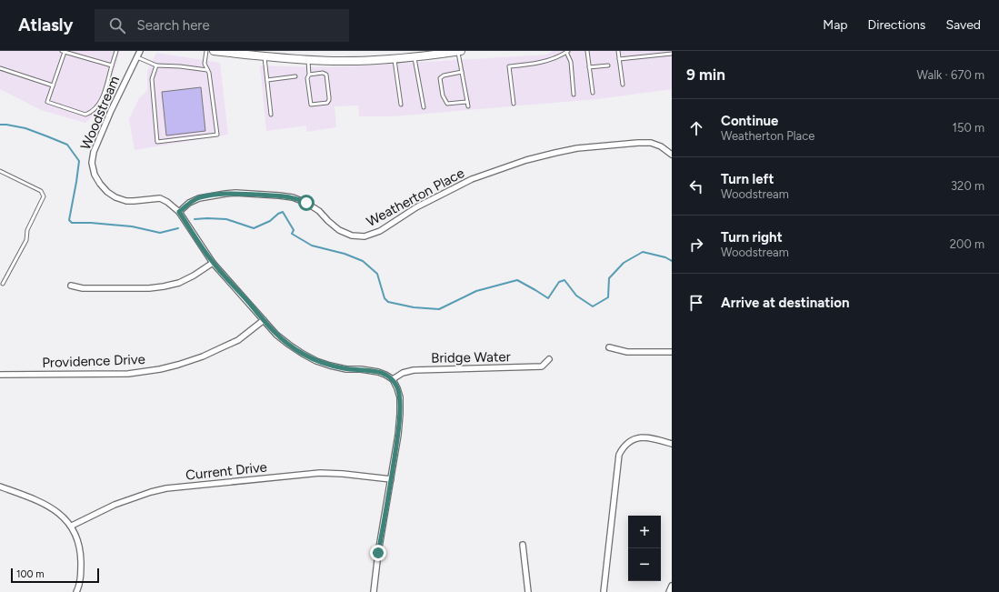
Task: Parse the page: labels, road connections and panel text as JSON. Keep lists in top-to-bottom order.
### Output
{
  "streets": {
    "street": [
      "Woodstream",
      "Weatherton Place",
      "Bridge Water",
      "Providence Drive",
      "Current Drive"
    ]
  },
  "crossings": [
    ["Woodstream", "Weatherton Place"],
    ["Woodstream", "Bridge Water"],
    ["Woodstream", "Providence Drive"]
  ],
  "scale_bar": "100 m",
  "page": {
    "header": "Atlasly",
    "search": "Search here",
    "nav": ["Map", "Directions", "Saved"],
    "heading": ["9 min", "Walk · 670 m"],
    "list": [
      ["Continue", "Weatherton Place", "150 m"],
      ["Turn left", "Woodstream", "320 m"],
      ["Turn right", "Woodstream", "200 m"],
      "Arrive at destination"
    ],
    "map_buttons": ["+", "−"],
    "scale": "100 m"
  }
}
